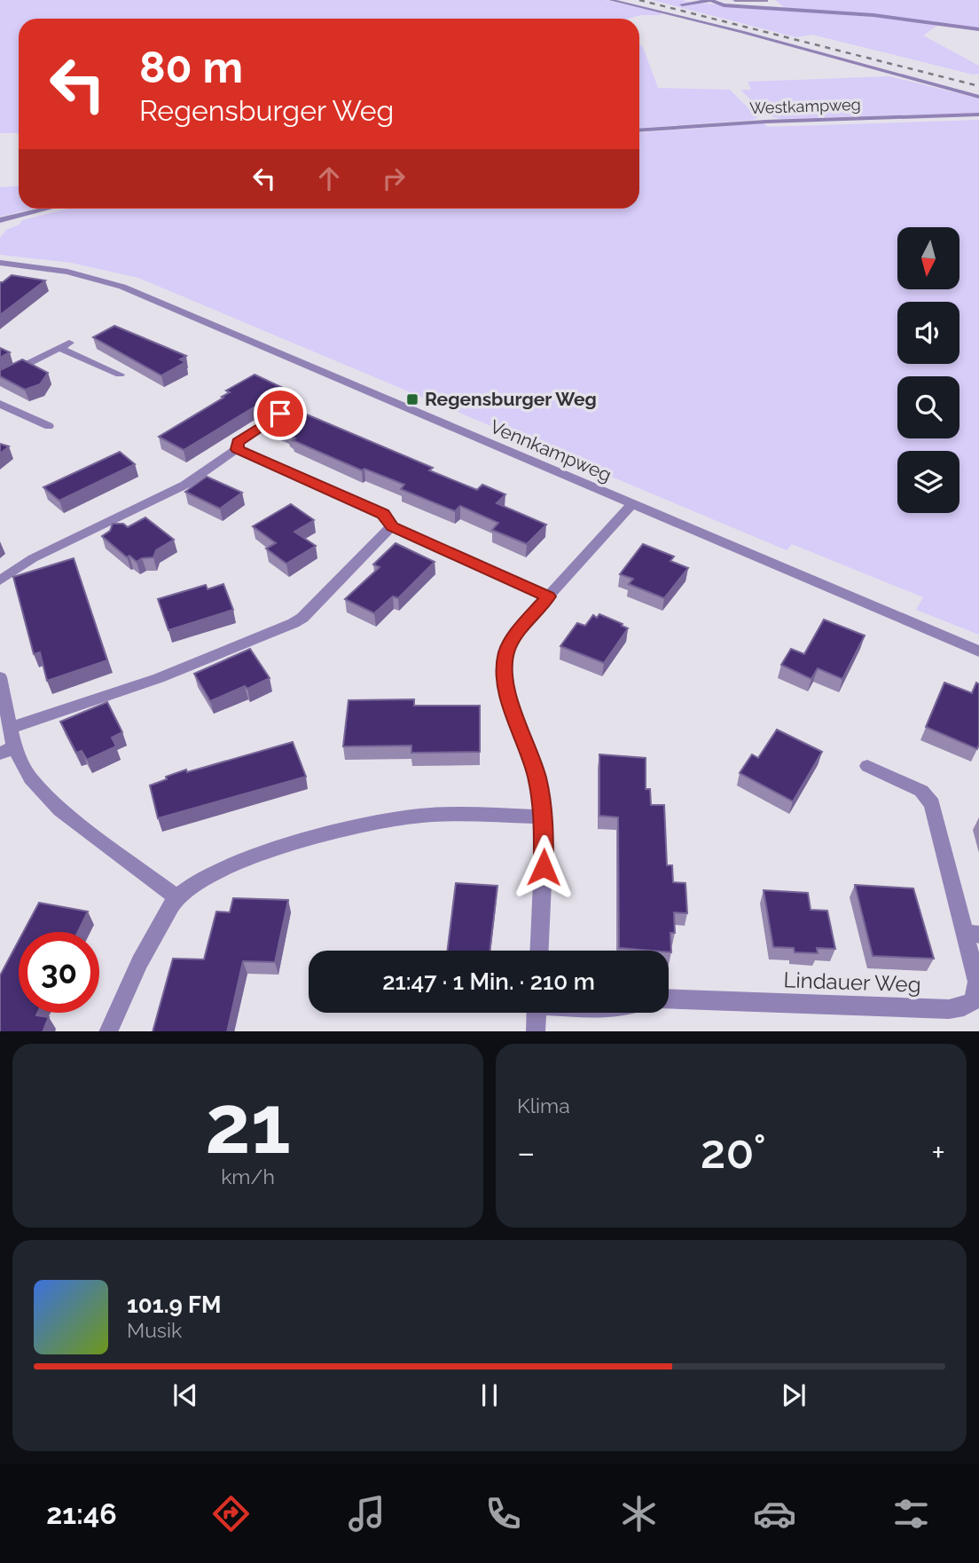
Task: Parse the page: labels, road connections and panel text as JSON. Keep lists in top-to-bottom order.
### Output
{
  "streets": {
    "street": ["Westkampweg", "Vennkampweg", "Lindauer Weg"]
  },
  "places": {
    "transit": ["Regensburger Weg"]
  },
  "north": "bottom",
  "page": {
    "turn": ["80 m", "Regensburger Weg"],
    "limit": "30",
    "trip": "21:47 · 1 Min. · 210 m",
    "tile": [
      ["21", "km/h"],
      "Klima"
    ],
    "heat": ["−", "20°", "+"],
    "song": ["101.9 FM", "Musik"],
    "tabs": "21:46"
  }
}
